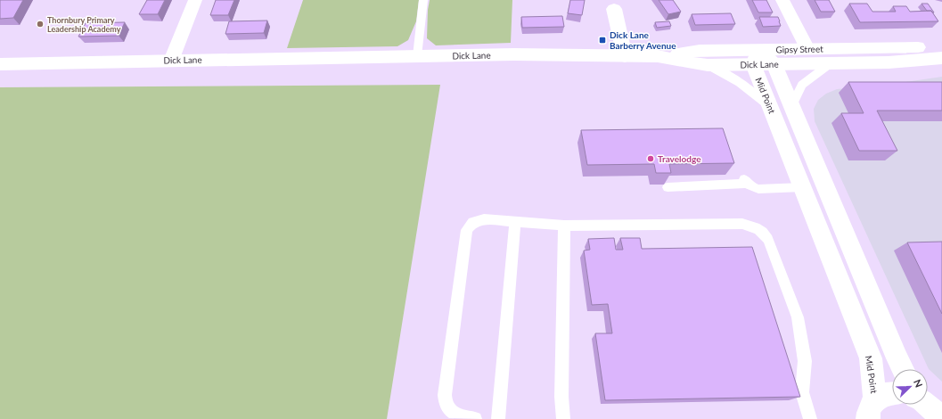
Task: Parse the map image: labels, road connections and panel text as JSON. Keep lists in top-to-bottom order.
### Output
{
  "streets": {
    "street": ["Gipsy Street", "Dick Lane", "Mid Point"]
  },
  "crossings": [
    ["Gipsy Street", "Dick Lane"],
    ["Gipsy Street", "Mid Point"],
    ["Dick Lane", "Mid Point"]
  ],
  "places": {
    "other": ["Thornbury Primary Leadership Academy", "Travelodge"],
    "transit": ["Dick Lane Barberry Avenue"]
  },
  "north": "top right"
}
